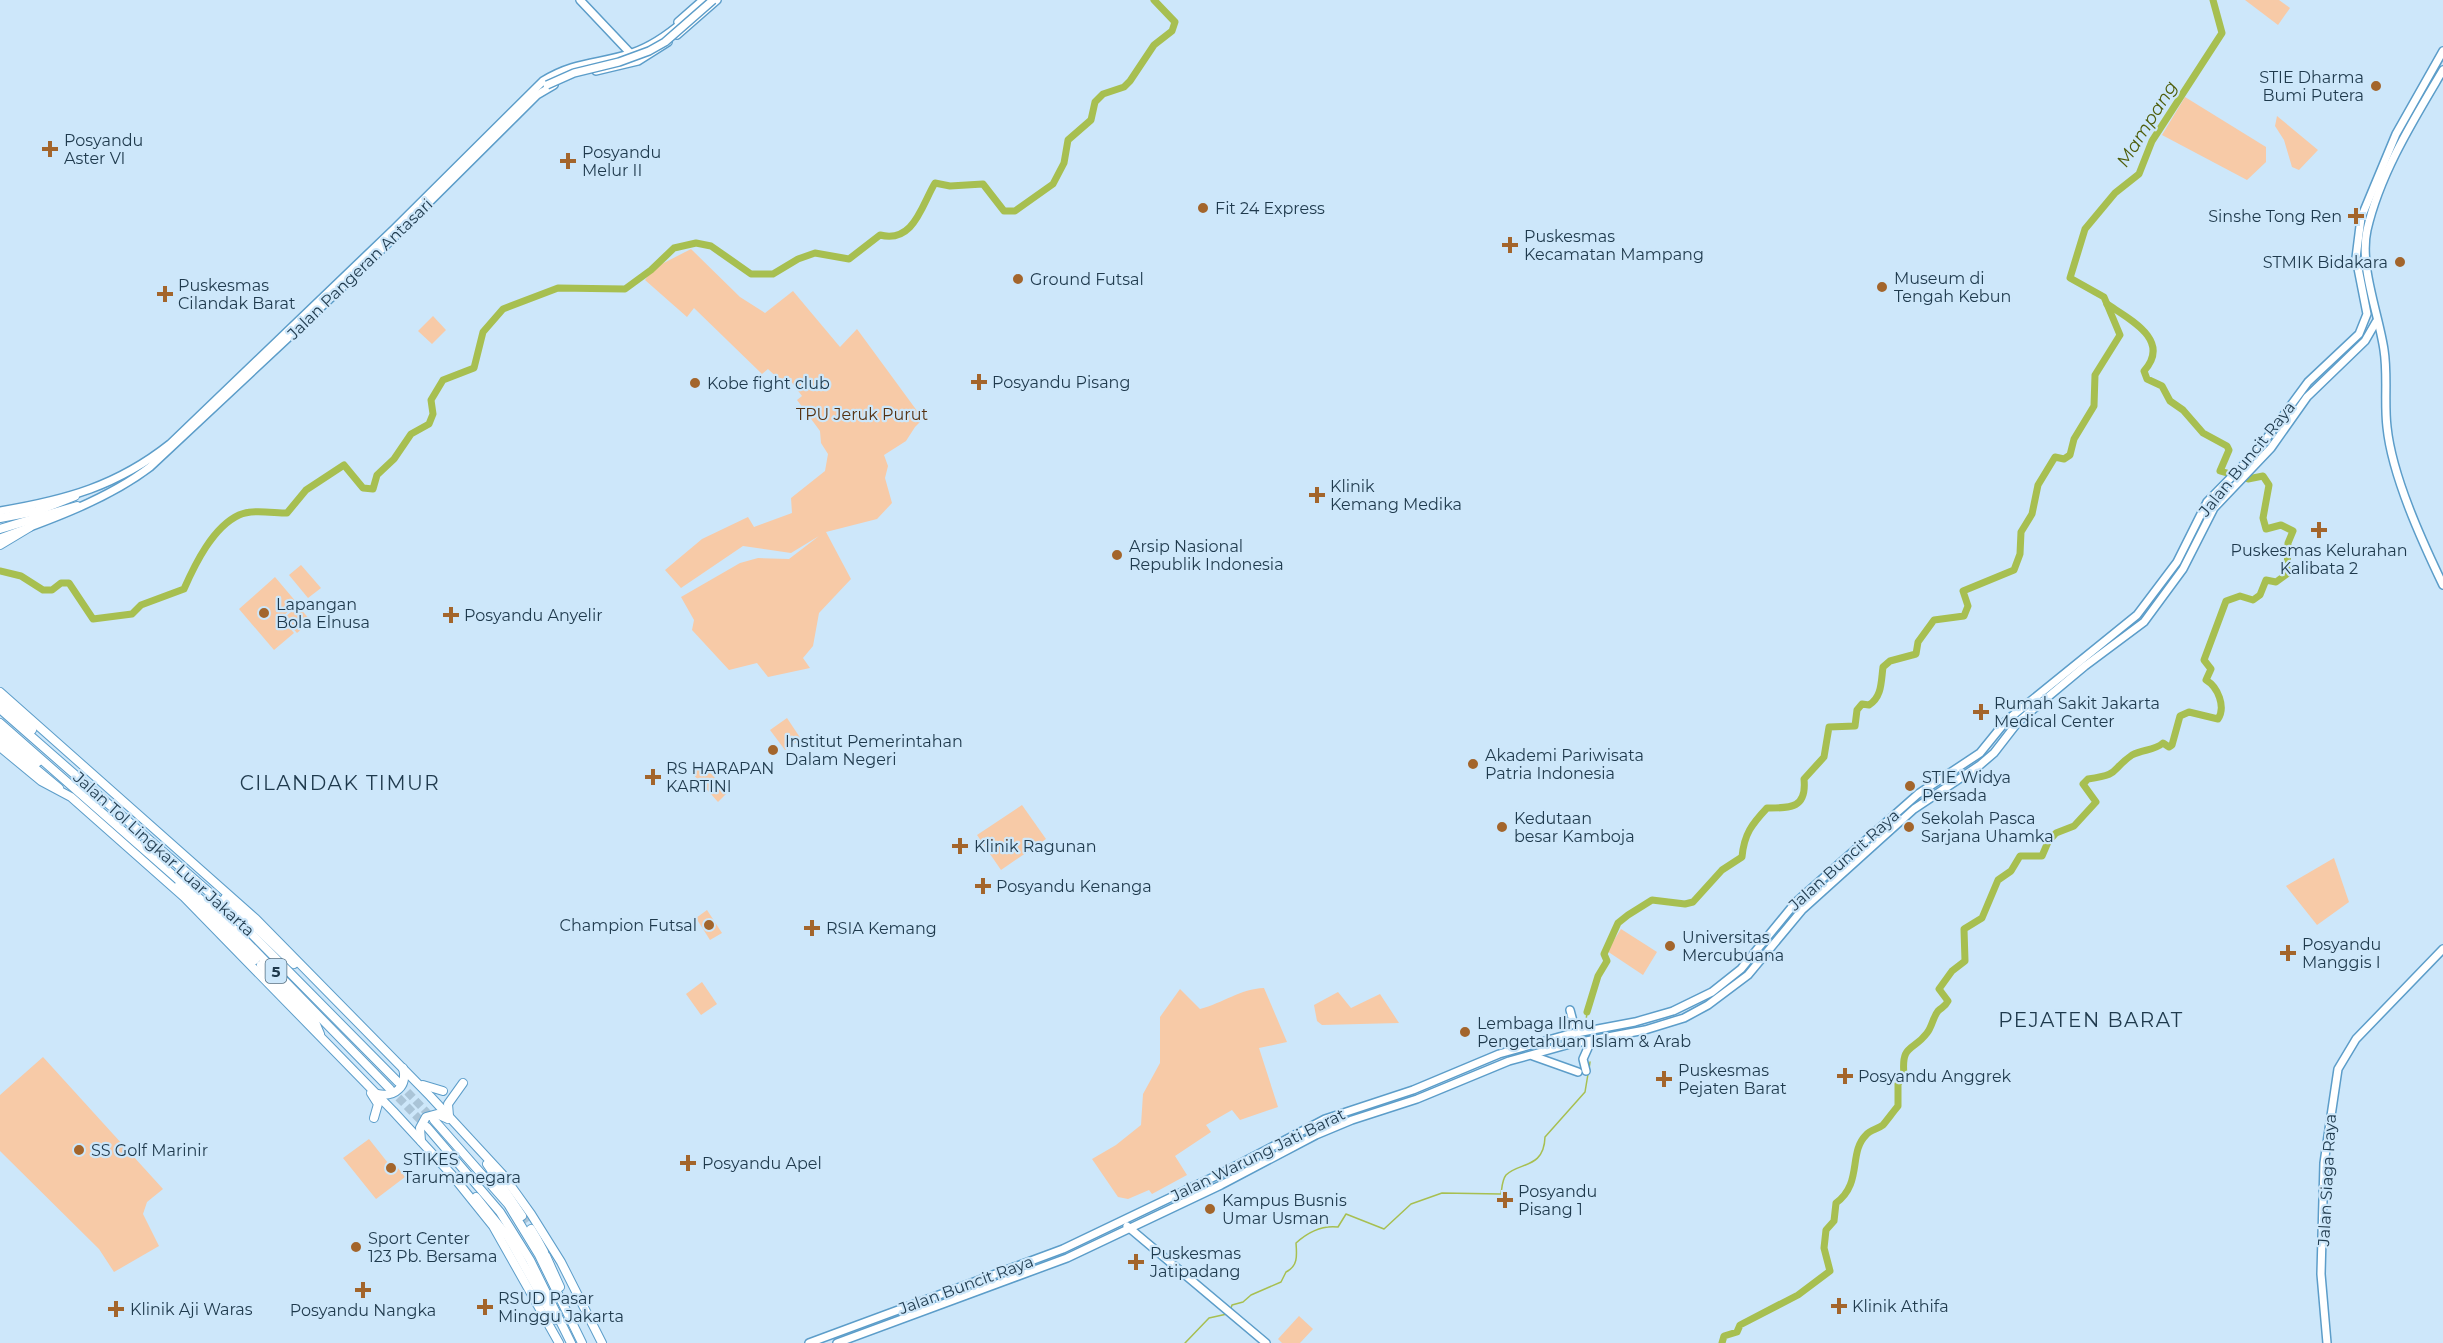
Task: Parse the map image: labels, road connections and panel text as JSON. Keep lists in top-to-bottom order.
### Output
{
  "streets": {
    "highway": ["Jalan Tol Lingkar Luar Jakarta", "5"],
    "main road": [
      "Jalan Pangeran Antasari",
      "Jalan Buncit Raya",
      "Jalan Warung Jati Barat",
      "Jalan Siaga Raya"
    ]
  },
  "crossings": [
    ["Jalan Buncit Raya", "Jalan Warung Jati Barat"]
  ],
  "districts": ["CILANDAK TIMUR", "PEJATEN BARAT"],
  "water": ["Mampang"],
  "parks": ["TPU Jeruk Purut"],
  "places": {
    "other": [
      "STIE Dharma Bumi Putera",
      "Fit 24 Express",
      "STMIK Bidakara",
      "Ground Futsal",
      "Museum di Tengah Kebun",
      "Kobe fight club",
      "Arsip Nasional Republik Indonesia",
      "Lapangan Bola Elnusa",
      "Institut Pemerintahan Dalam Negeri",
      "Akademi Pariwisata Patria Indonesia",
      "STIE Widya Persada",
      "Kedutaan besar Kamboja",
      "Sekolah Pasca Sarjana Uhamka",
      "Champion Futsal",
      "Universitas Mercubuana",
      "Lembaga Ilmu Pengetahuan Islam & Arab",
      "SS Golf Marinir",
      "STIKES Tarumanegara",
      "Kampus Busnis Umar Usman",
      "Sport Center 123 Pb. Bersama"
    ],
    "health": [
      "Posyandu Aster VI",
      "Posyandu Melur II",
      "Sinshe Tong Ren",
      "Puskesmas Kecamatan Mampang",
      "Puskesmas Cilandak Barat",
      "Posyandu Pisang",
      "Klinik Kemang Medika",
      "Puskesmas Kelurahan Kalibata 2",
      "Posyandu Anyelir",
      "Rumah Sakit Jakarta Medical Center",
      "RS HARAPAN KARTINI",
      "Klinik Ragunan",
      "Posyandu Kenanga",
      "RSIA Kemang",
      "Posyandu Manggis I",
      "Posyandu Anggrek",
      "Puskesmas Pejaten Barat",
      "Posyandu Apel",
      "Posyandu Pisang 1",
      "Puskesmas Jatipadang",
      "Posyandu Nangka",
      "Klinik Athifa",
      "RSUD Pasar Minggu Jakarta",
      "Klinik Aji Waras"
    ]
  }
}
